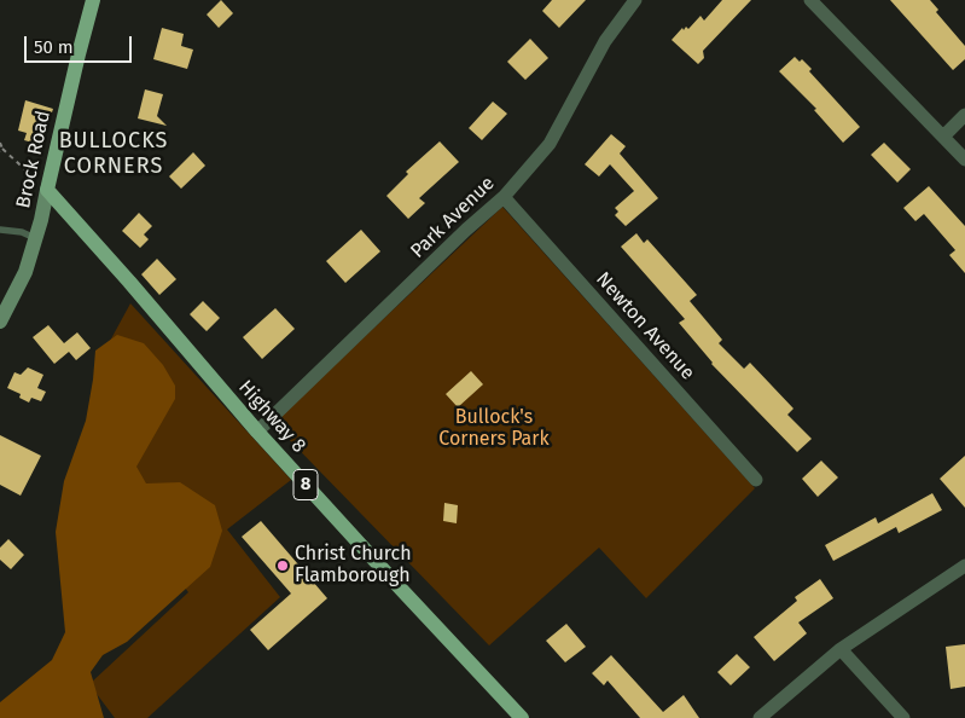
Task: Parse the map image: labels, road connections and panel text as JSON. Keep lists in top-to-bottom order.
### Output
{
  "streets": {
    "main road": ["Brock Road", "Highway 8", "8"],
    "street": ["Park Avenue", "Newton Avenue"]
  },
  "crossings": [
    ["Brock Road", "Highway 8"],
    ["Park Avenue", "Newton Avenue"],
    ["Park Avenue", "Highway 8"]
  ],
  "districts": ["BULLOCKS CORNERS"],
  "parks": ["Bullock's Corners Park"],
  "places": ["Christ Church Flamborough"],
  "scale_bar": "50 m"
}
